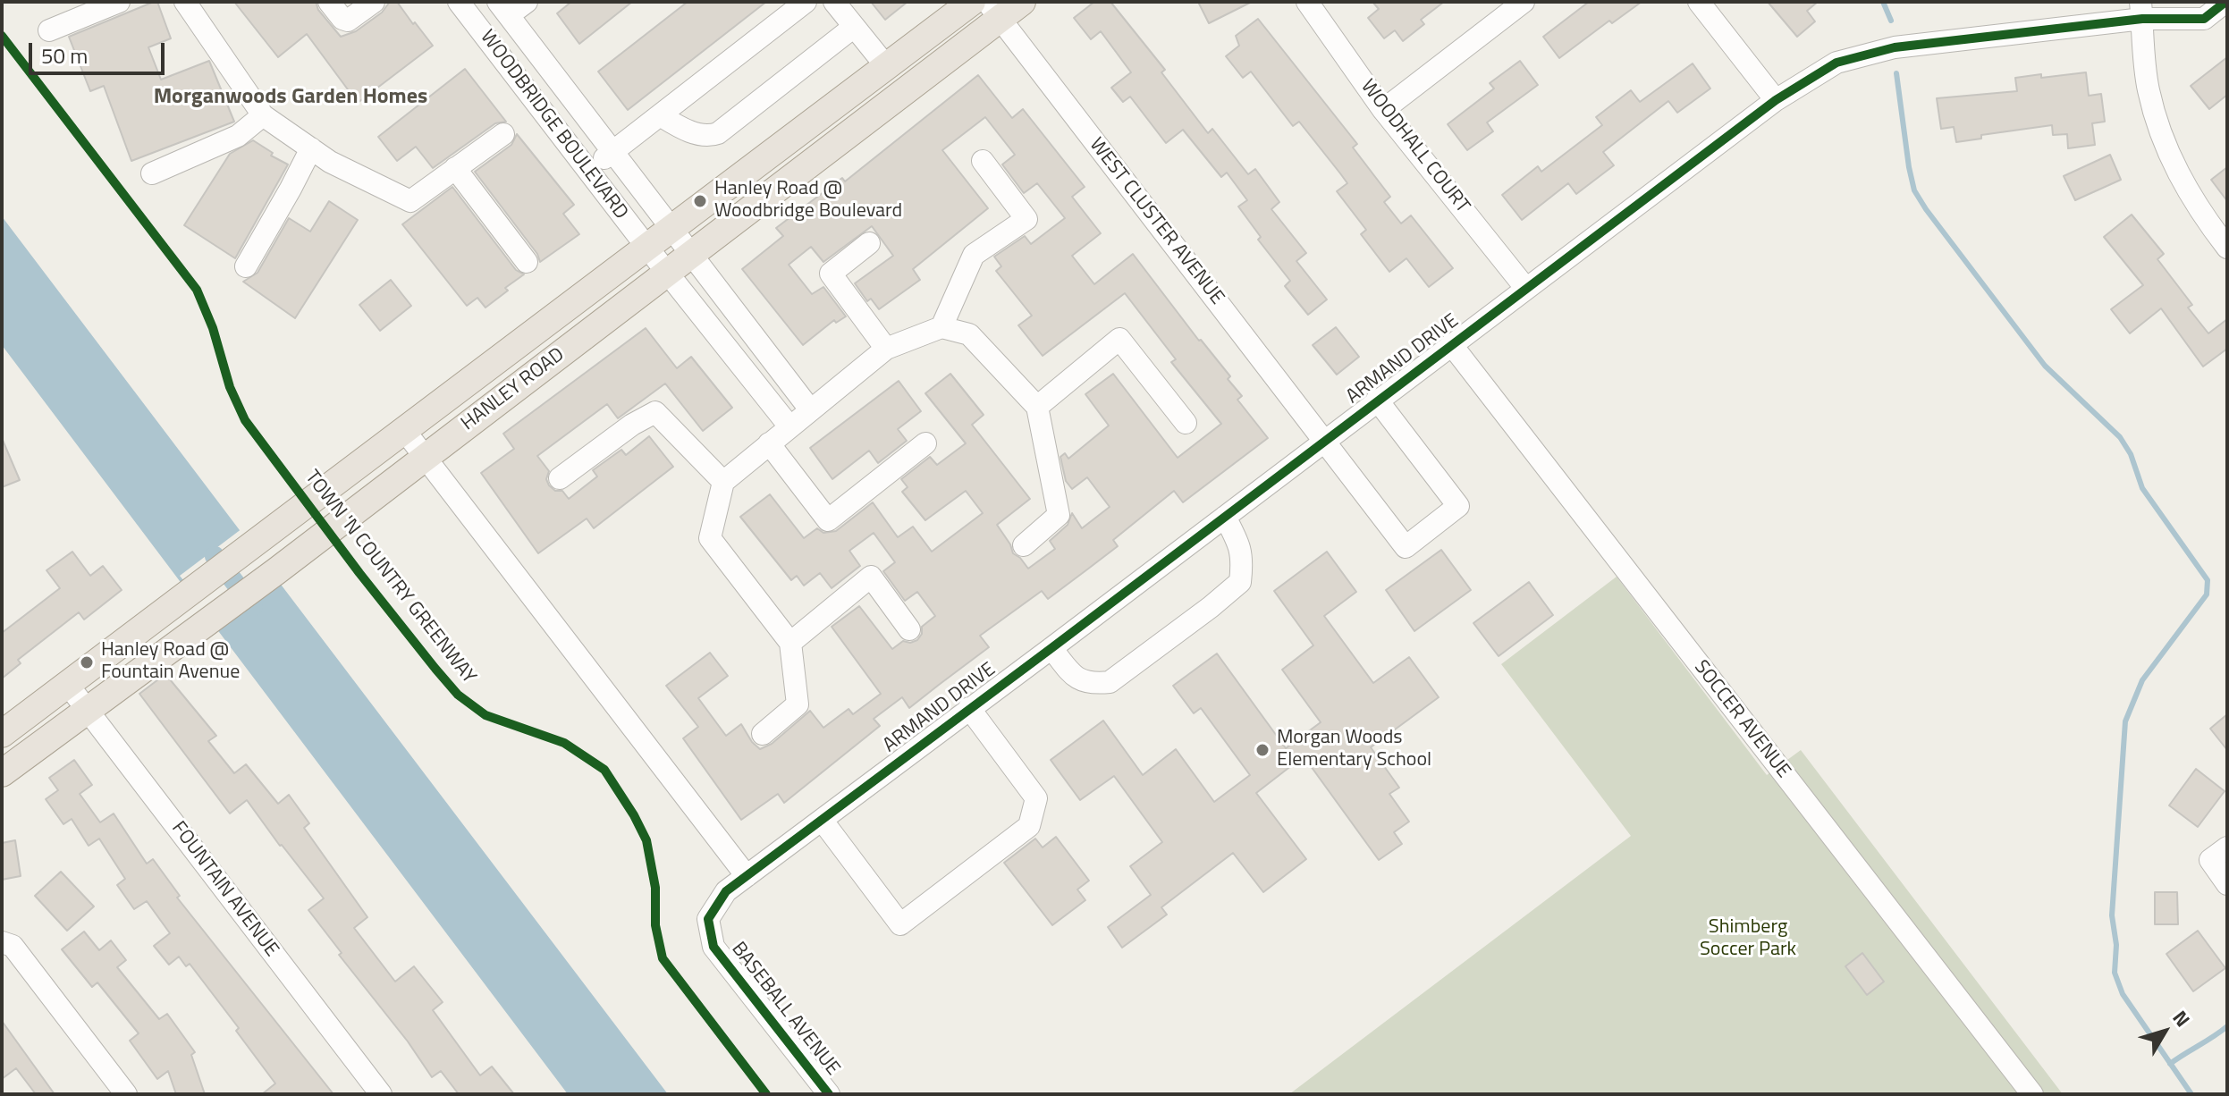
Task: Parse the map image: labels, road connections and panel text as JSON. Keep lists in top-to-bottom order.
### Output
{
  "streets": {
    "main road": ["HANLEY ROAD"],
    "street": [
      "WOODBRIDGE BOULEVARD",
      "WOODHALL COURT",
      "WEST CLUSTER AVENUE",
      "ARMAND DRIVE",
      "SOCCER AVENUE",
      "FOUNTAIN AVENUE",
      "BASEBALL AVENUE"
    ],
    "cycle path": ["TOWN 'N COUNTRY GREENWAY"]
  },
  "crossings": [
    ["WOODBRIDGE BOULEVARD", "HANLEY ROAD"],
    ["WOODHALL COURT", "ARMAND DRIVE"],
    ["WEST CLUSTER AVENUE", "ARMAND DRIVE"],
    ["WEST CLUSTER AVENUE", "HANLEY ROAD"],
    ["ARMAND DRIVE", "SOCCER AVENUE"],
    ["ARMAND DRIVE", "BASEBALL AVENUE"],
    ["HANLEY ROAD", "FOUNTAIN AVENUE"]
  ],
  "districts": ["Morganwoods Garden Homes"],
  "parks": ["Shimberg Soccer Park"],
  "places": ["Hanley Road @ Woodbridge Boulevard", "Hanley Road @ Fountain Avenue", "Morgan Woods Elementary School"],
  "scale_bar": "50 m",
  "north": "top right"
}
